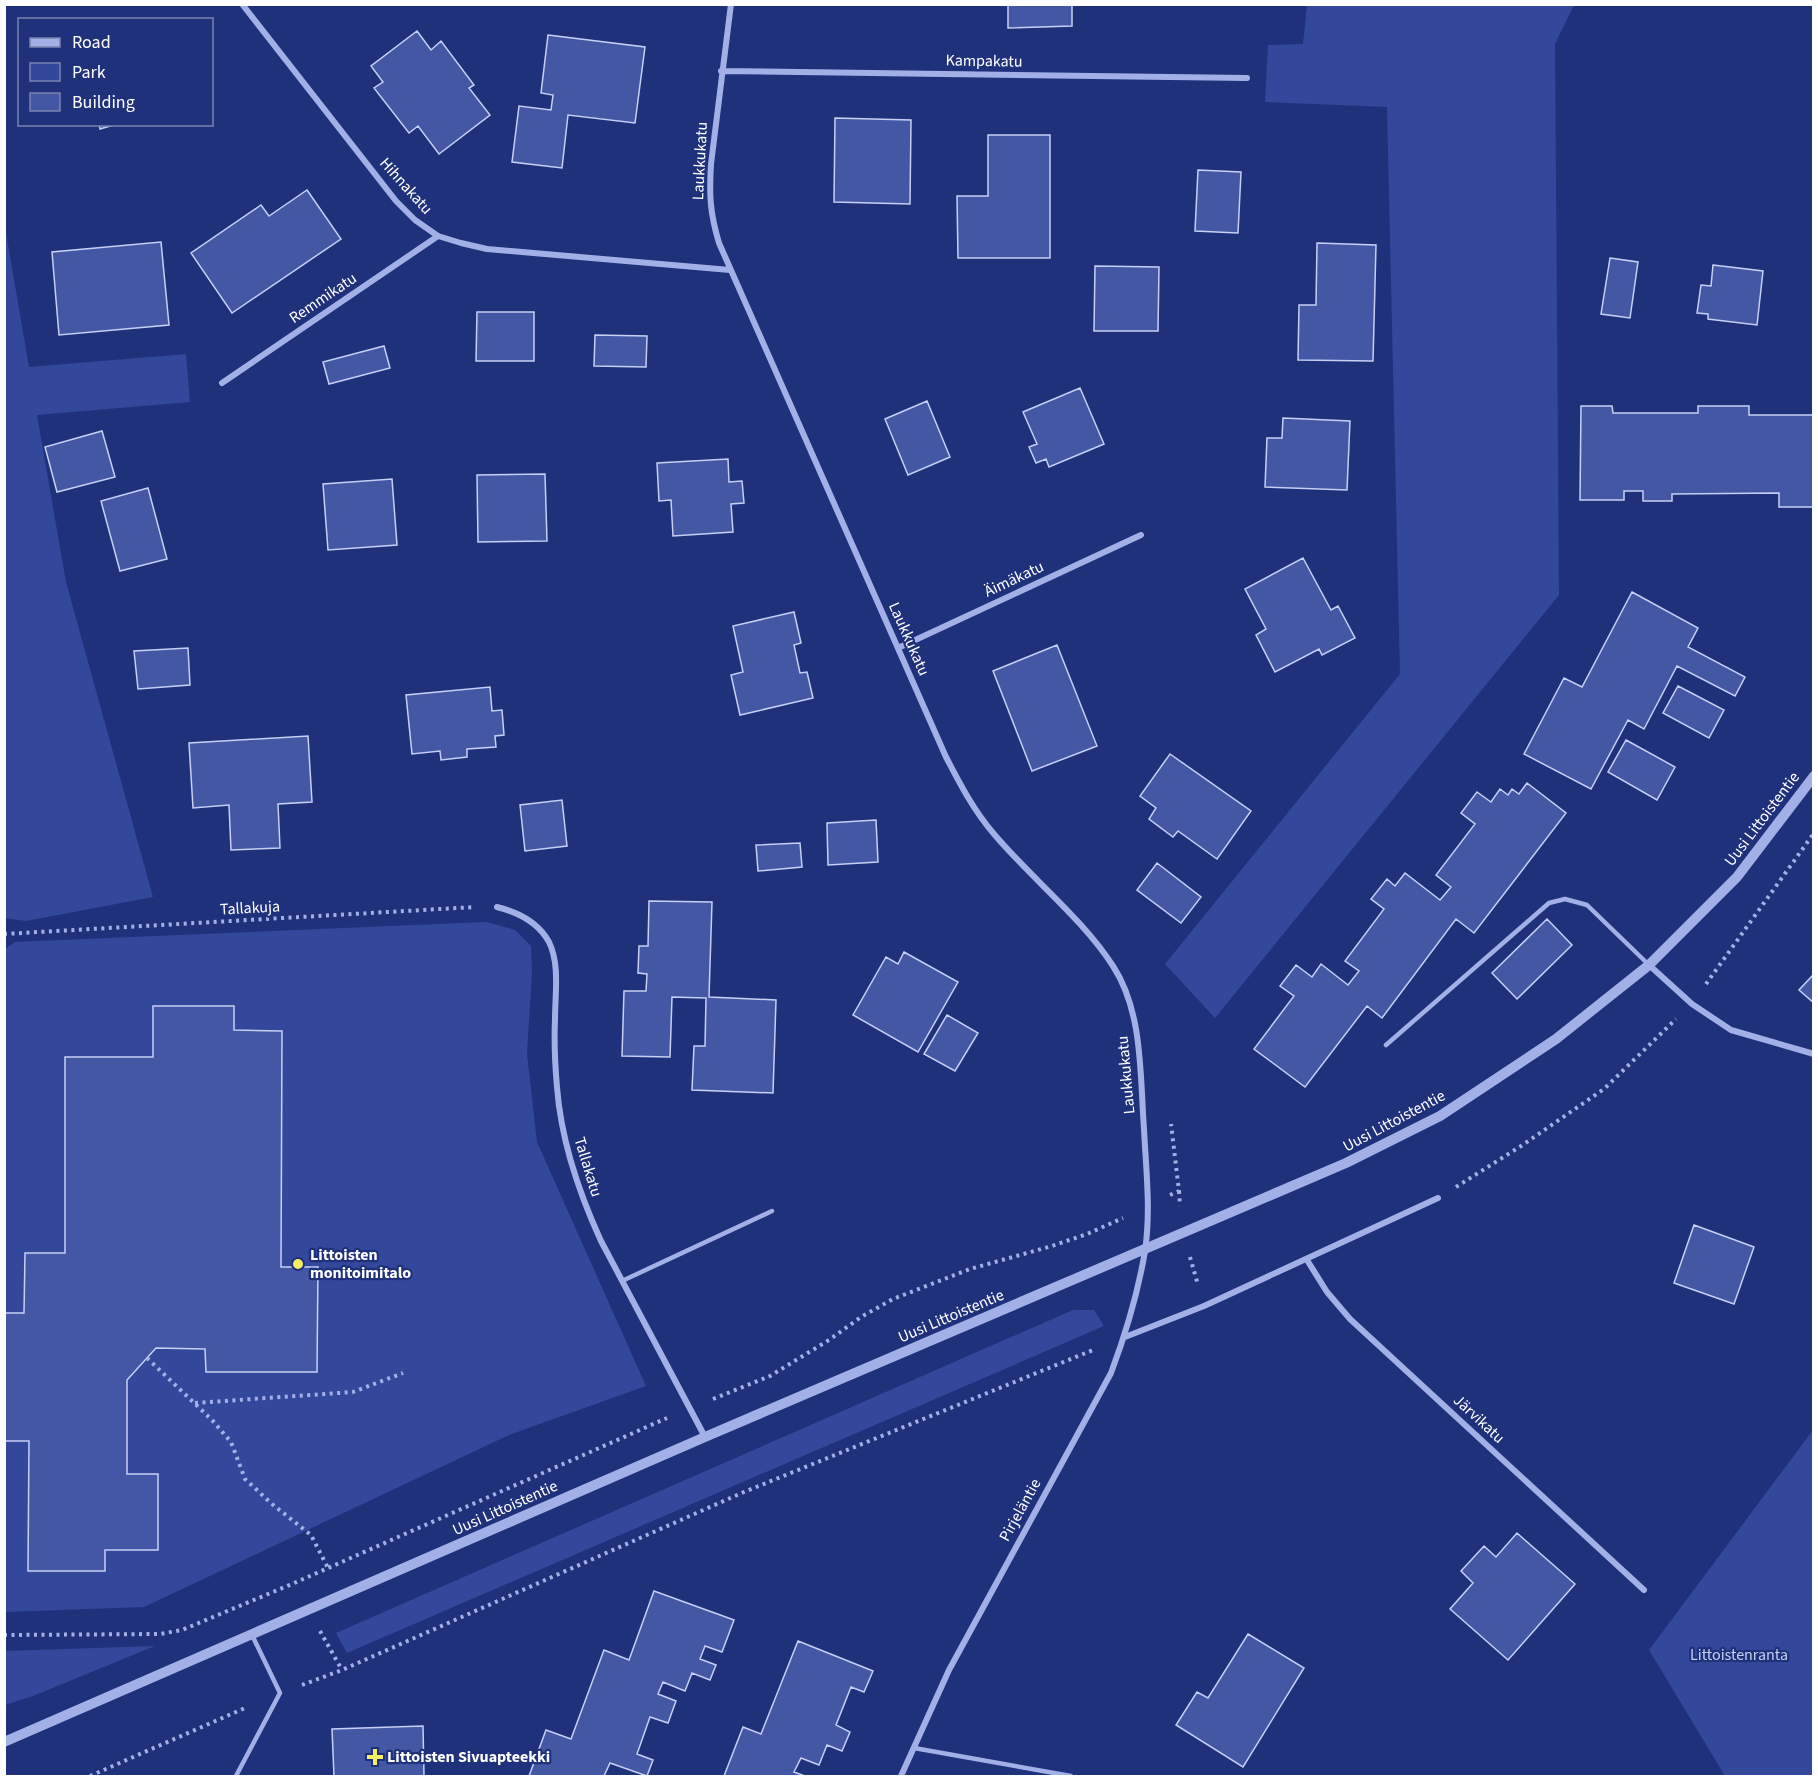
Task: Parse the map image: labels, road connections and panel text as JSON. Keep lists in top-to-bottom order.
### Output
{
  "streets": {
    "street": [
      "Kampakatu",
      "Laukkukatu",
      "Hihnakatu",
      "Remmikatu",
      "Äimäkatu",
      "Uusi Littoistentie",
      "Tallakatu",
      "Järvikatu",
      "Pirjeläntie"
    ],
    "path": ["Tallakuja"]
  },
  "crossings": [
    ["Kampakatu", "Laukkukatu"],
    ["Laukkukatu", "Hihnakatu"],
    ["Laukkukatu", "Äimäkatu"],
    ["Laukkukatu", "Uusi Littoistentie"],
    ["Laukkukatu", "Pirjeläntie"],
    ["Hihnakatu", "Remmikatu"],
    ["Uusi Littoistentie", "Tallakatu"],
    ["Uusi Littoistentie", "Pirjeläntie"],
    ["Tallakuja", "Tallakatu"]
  ],
  "parks": ["Littoistenranta"],
  "places": {
    "other": ["Littoisten monitoimitalo"],
    "health": ["Littoisten Sivuapteekki"]
  },
  "legend": ["Road", "Park", "Building"]
}
